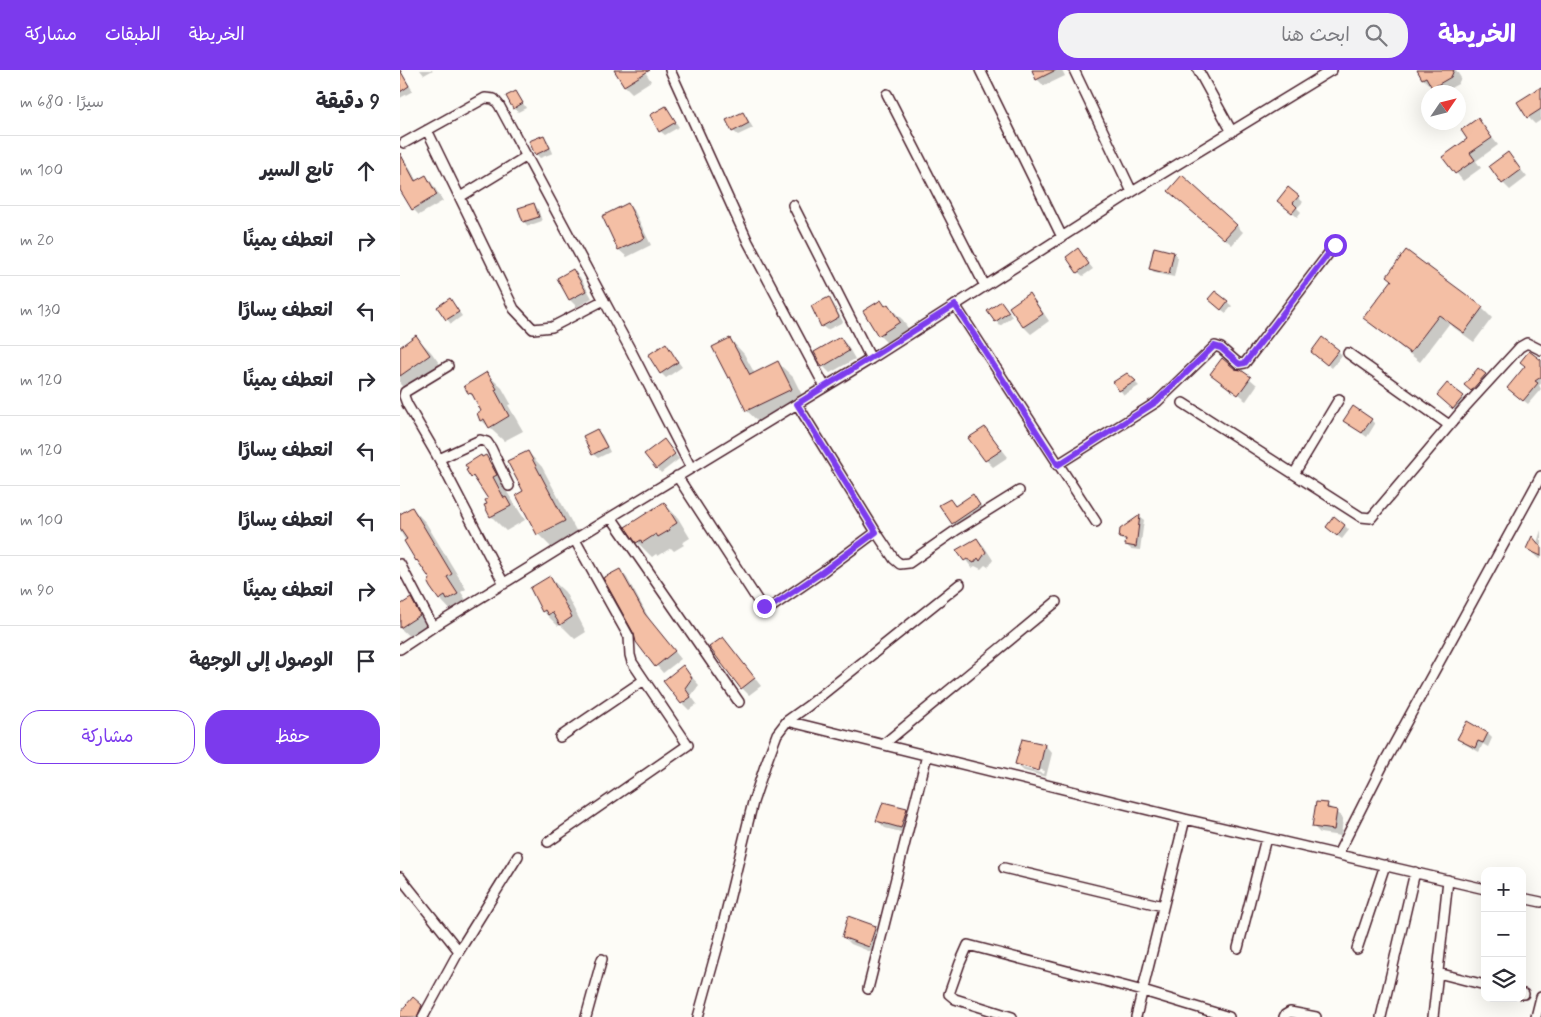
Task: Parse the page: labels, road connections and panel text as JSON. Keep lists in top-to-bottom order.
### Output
{
  "north": "top right",
  "page": {
    "header": "الخريطة",
    "search": "ابحث هنا",
    "nav": ["الخريطة", "الطبقات", "مشاركة"],
    "heading": ["9 دقيقة", "سيرًا · 680 m"],
    "list": [
      ["تابع السير", "100 m"],
      ["انعطف يمينًا", "20 m"],
      ["انعطف يسارًا", "130 m"],
      ["انعطف يمينًا", "120 m"],
      ["انعطف يسارًا", "120 m"],
      ["انعطف يسارًا", "100 m"],
      ["انعطف يمينًا", "90 m"],
      "الوصول إلى الوجهة"
    ],
    "buttons": ["حفظ", "مشاركة"],
    "map_buttons": ["+", "−"]
  }
}
